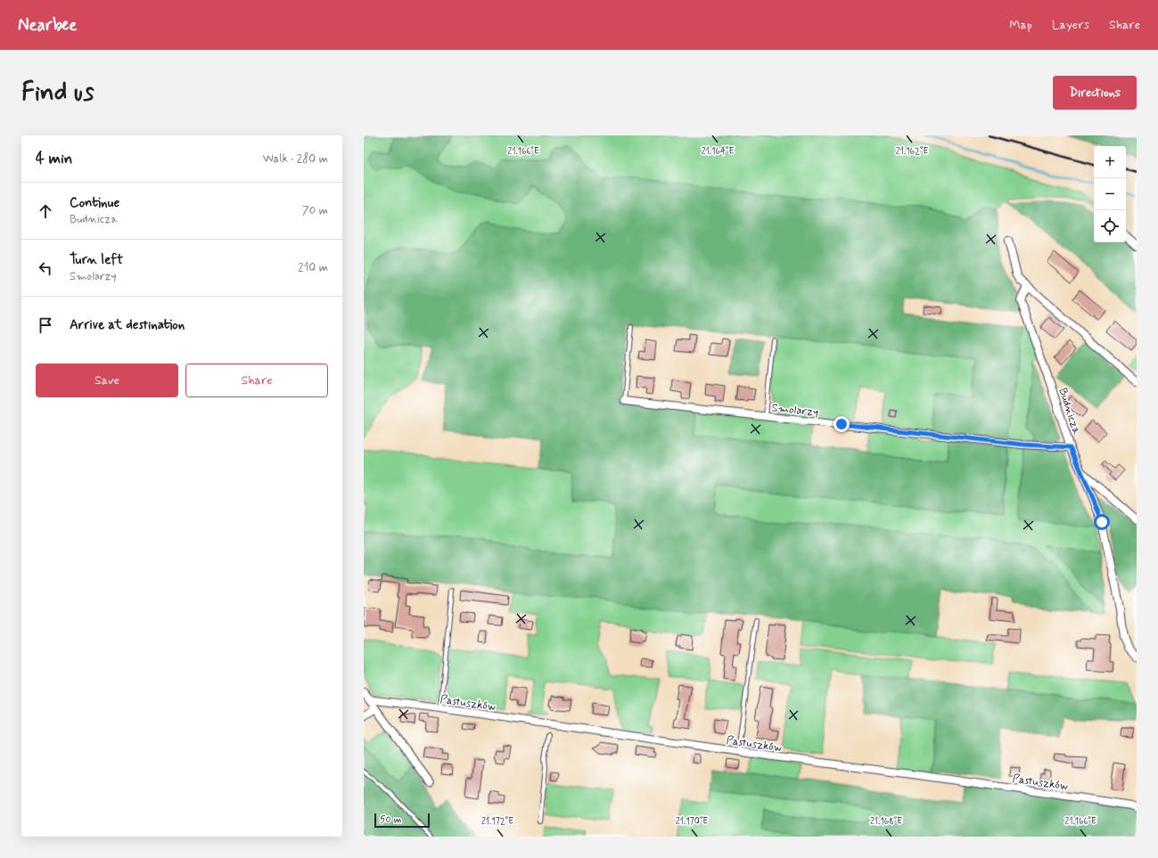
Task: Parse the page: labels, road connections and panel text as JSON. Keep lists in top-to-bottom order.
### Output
{
  "streets": {
    "street": ["Smolarzy", "Budnicza", "Pastuszków"]
  },
  "crossings": [
    ["Smolarzy", "Budnicza"]
  ],
  "scale_bar": "50 m",
  "page": {
    "header": "Nearbee",
    "nav": ["Map", "Layers", "Share"],
    "buttons": [
      "Directions",
      ["Save", "Share"]
    ],
    "title": "Find us",
    "heading": ["4 min", "Walk · 280 m"],
    "map_buttons": ["+", "−"],
    "list": [
      ["Continue", "Budnicza", "70 m"],
      ["Turn left", "Smolarzy", "210 m"],
      "Arrive at destination"
    ],
    "scale": "50 m"
  },
  "coordinates": [
    "21.166°E",
    "21.164°E",
    "21.162°E",
    "21.172°E",
    "21.170°E",
    "21.168°E"
  ]
}
